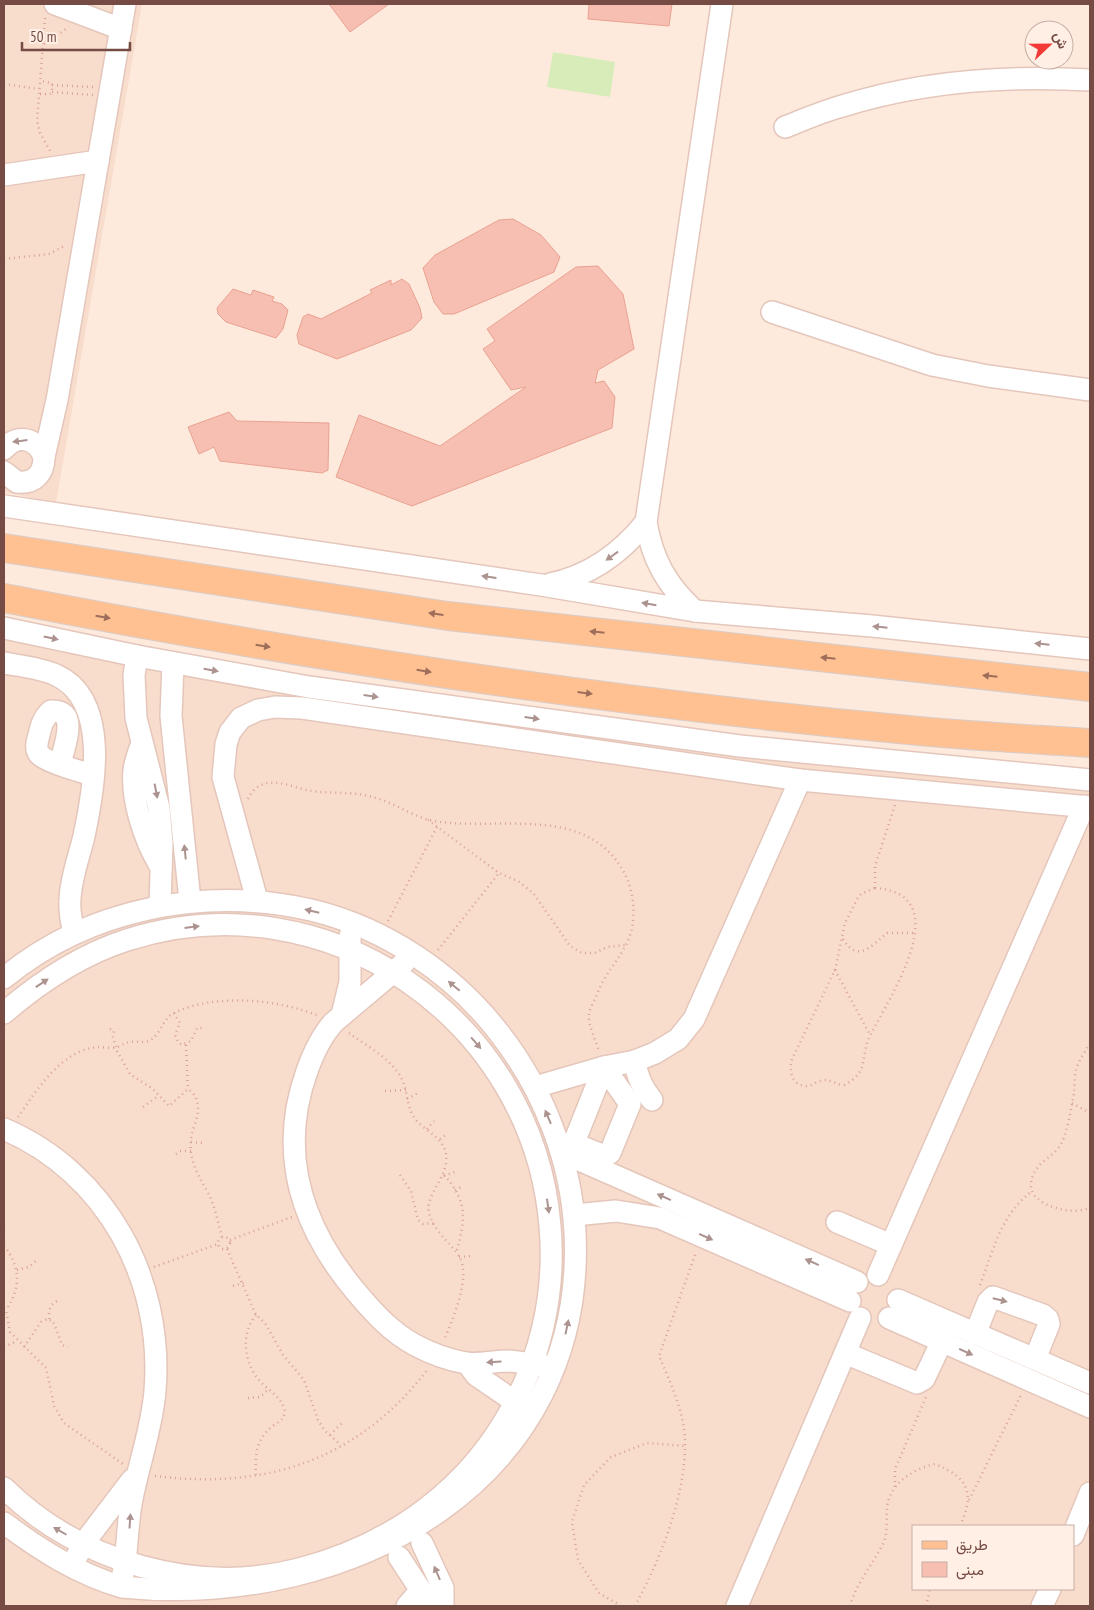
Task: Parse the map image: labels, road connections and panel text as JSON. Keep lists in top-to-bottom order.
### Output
{
  "legend": ["طريق", "مبنى"],
  "scale_bar": "50 m",
  "north": "right"
}
